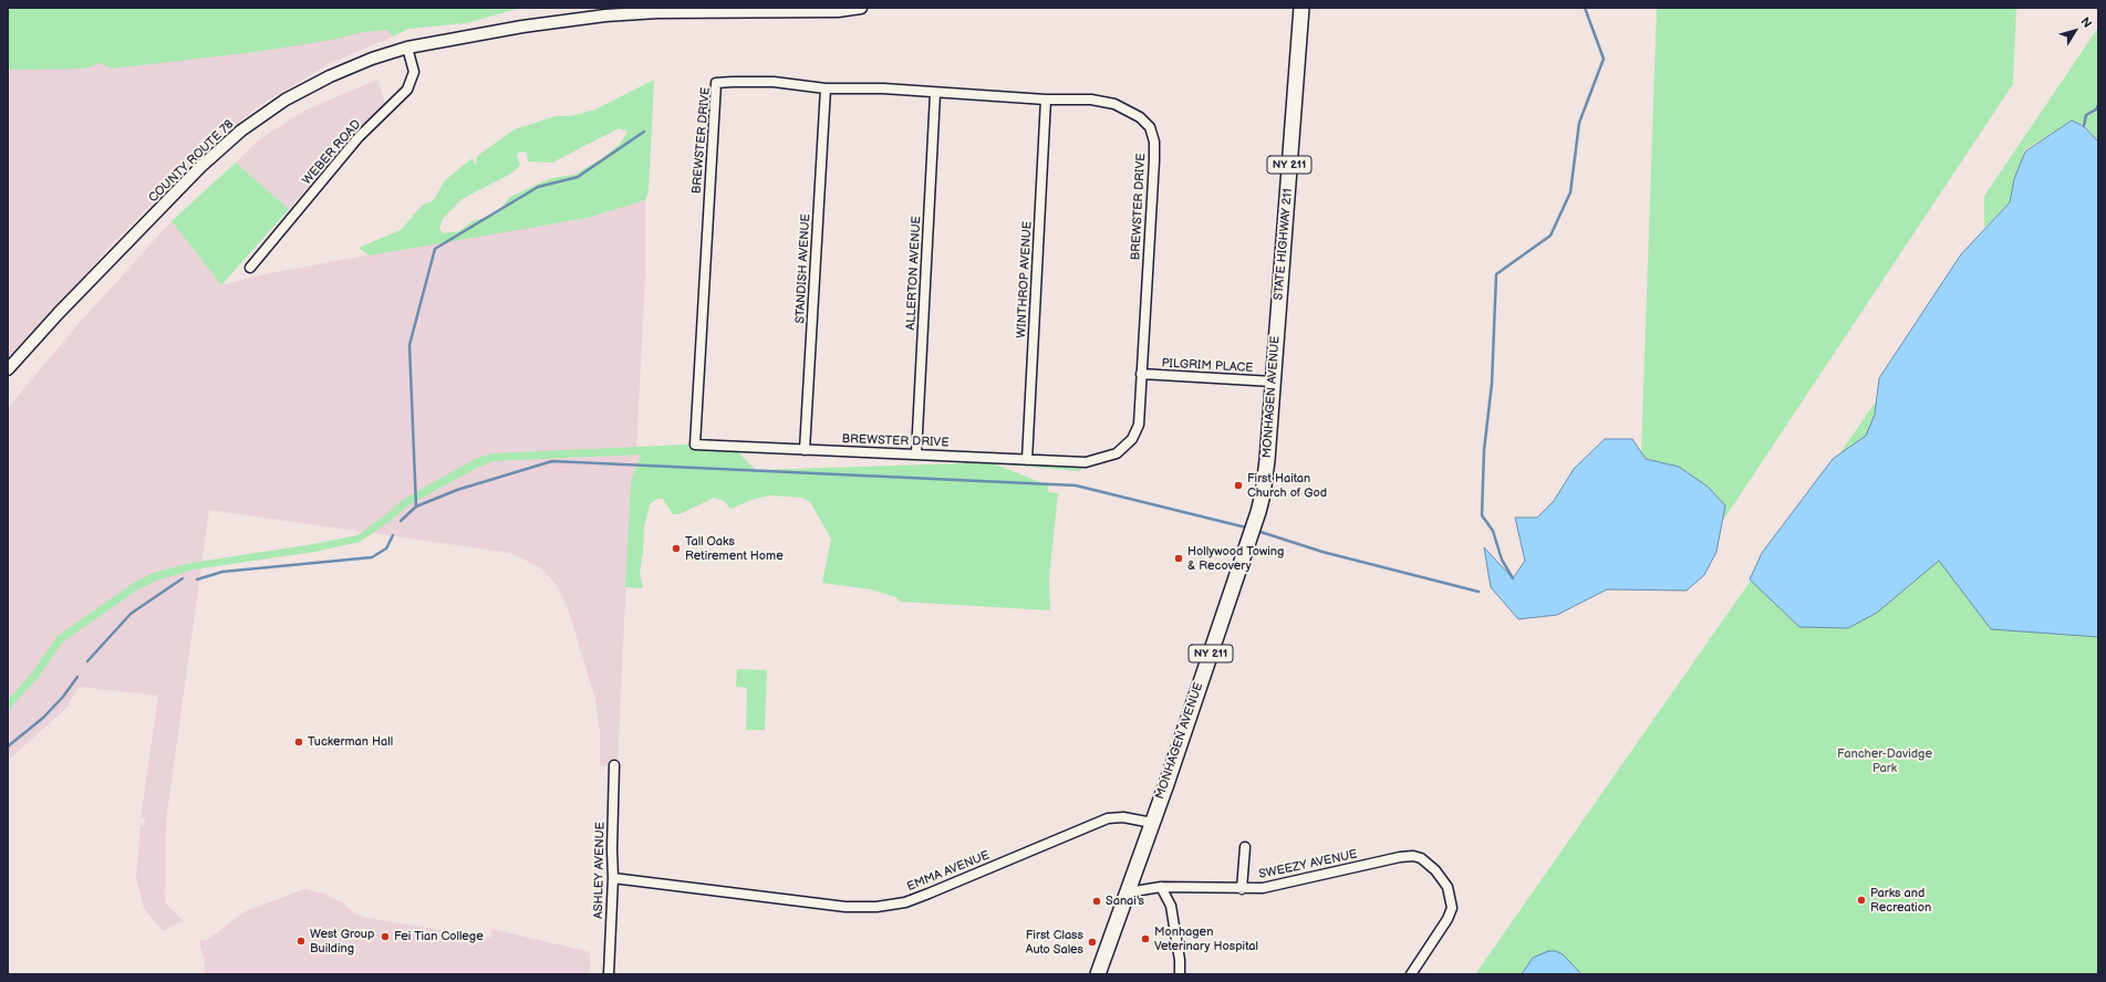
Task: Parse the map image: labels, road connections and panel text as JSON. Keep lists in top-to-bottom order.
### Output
{
  "streets": {
    "main road": ["NY 211", "STATE HIGHWAY 211", "MONHAGEN AVENUE"],
    "street": [
      "BREWSTER DRIVE",
      "WEBER ROAD",
      "COUNTY ROUTE 78",
      "STANDISH AVENUE",
      "ALLERTON AVENUE",
      "WINTHROP AVENUE",
      "PILGRIM PLACE",
      "SWEEZY AVENUE",
      "ASHLEY AVENUE",
      "EMMA AVENUE"
    ]
  },
  "crossings": [
    ["BREWSTER DRIVE", "STANDISH AVENUE"],
    ["BREWSTER DRIVE", "ALLERTON AVENUE"],
    ["BREWSTER DRIVE", "WINTHROP AVENUE"],
    ["BREWSTER DRIVE", "PILGRIM PLACE"],
    ["WEBER ROAD", "COUNTY ROUTE 78"],
    ["STATE HIGHWAY 211", "MONHAGEN AVENUE"],
    ["PILGRIM PLACE", "MONHAGEN AVENUE"],
    ["MONHAGEN AVENUE", "SWEEZY AVENUE"],
    ["MONHAGEN AVENUE", "EMMA AVENUE"],
    ["ASHLEY AVENUE", "EMMA AVENUE"]
  ],
  "parks": ["Fancher-Davidge Park"],
  "places": [
    "First Haitan Church of God",
    "Tall Oaks Retirement Home",
    "Hollywood Towing & Recovery",
    "Tuckerman Hall",
    "Parks and Recreation",
    "Sanai's",
    "Fei Tian College",
    "Monhagen Veterinary Hospital",
    "West Group Building",
    "First Class Auto Sales"
  ],
  "north": "top right"
}
